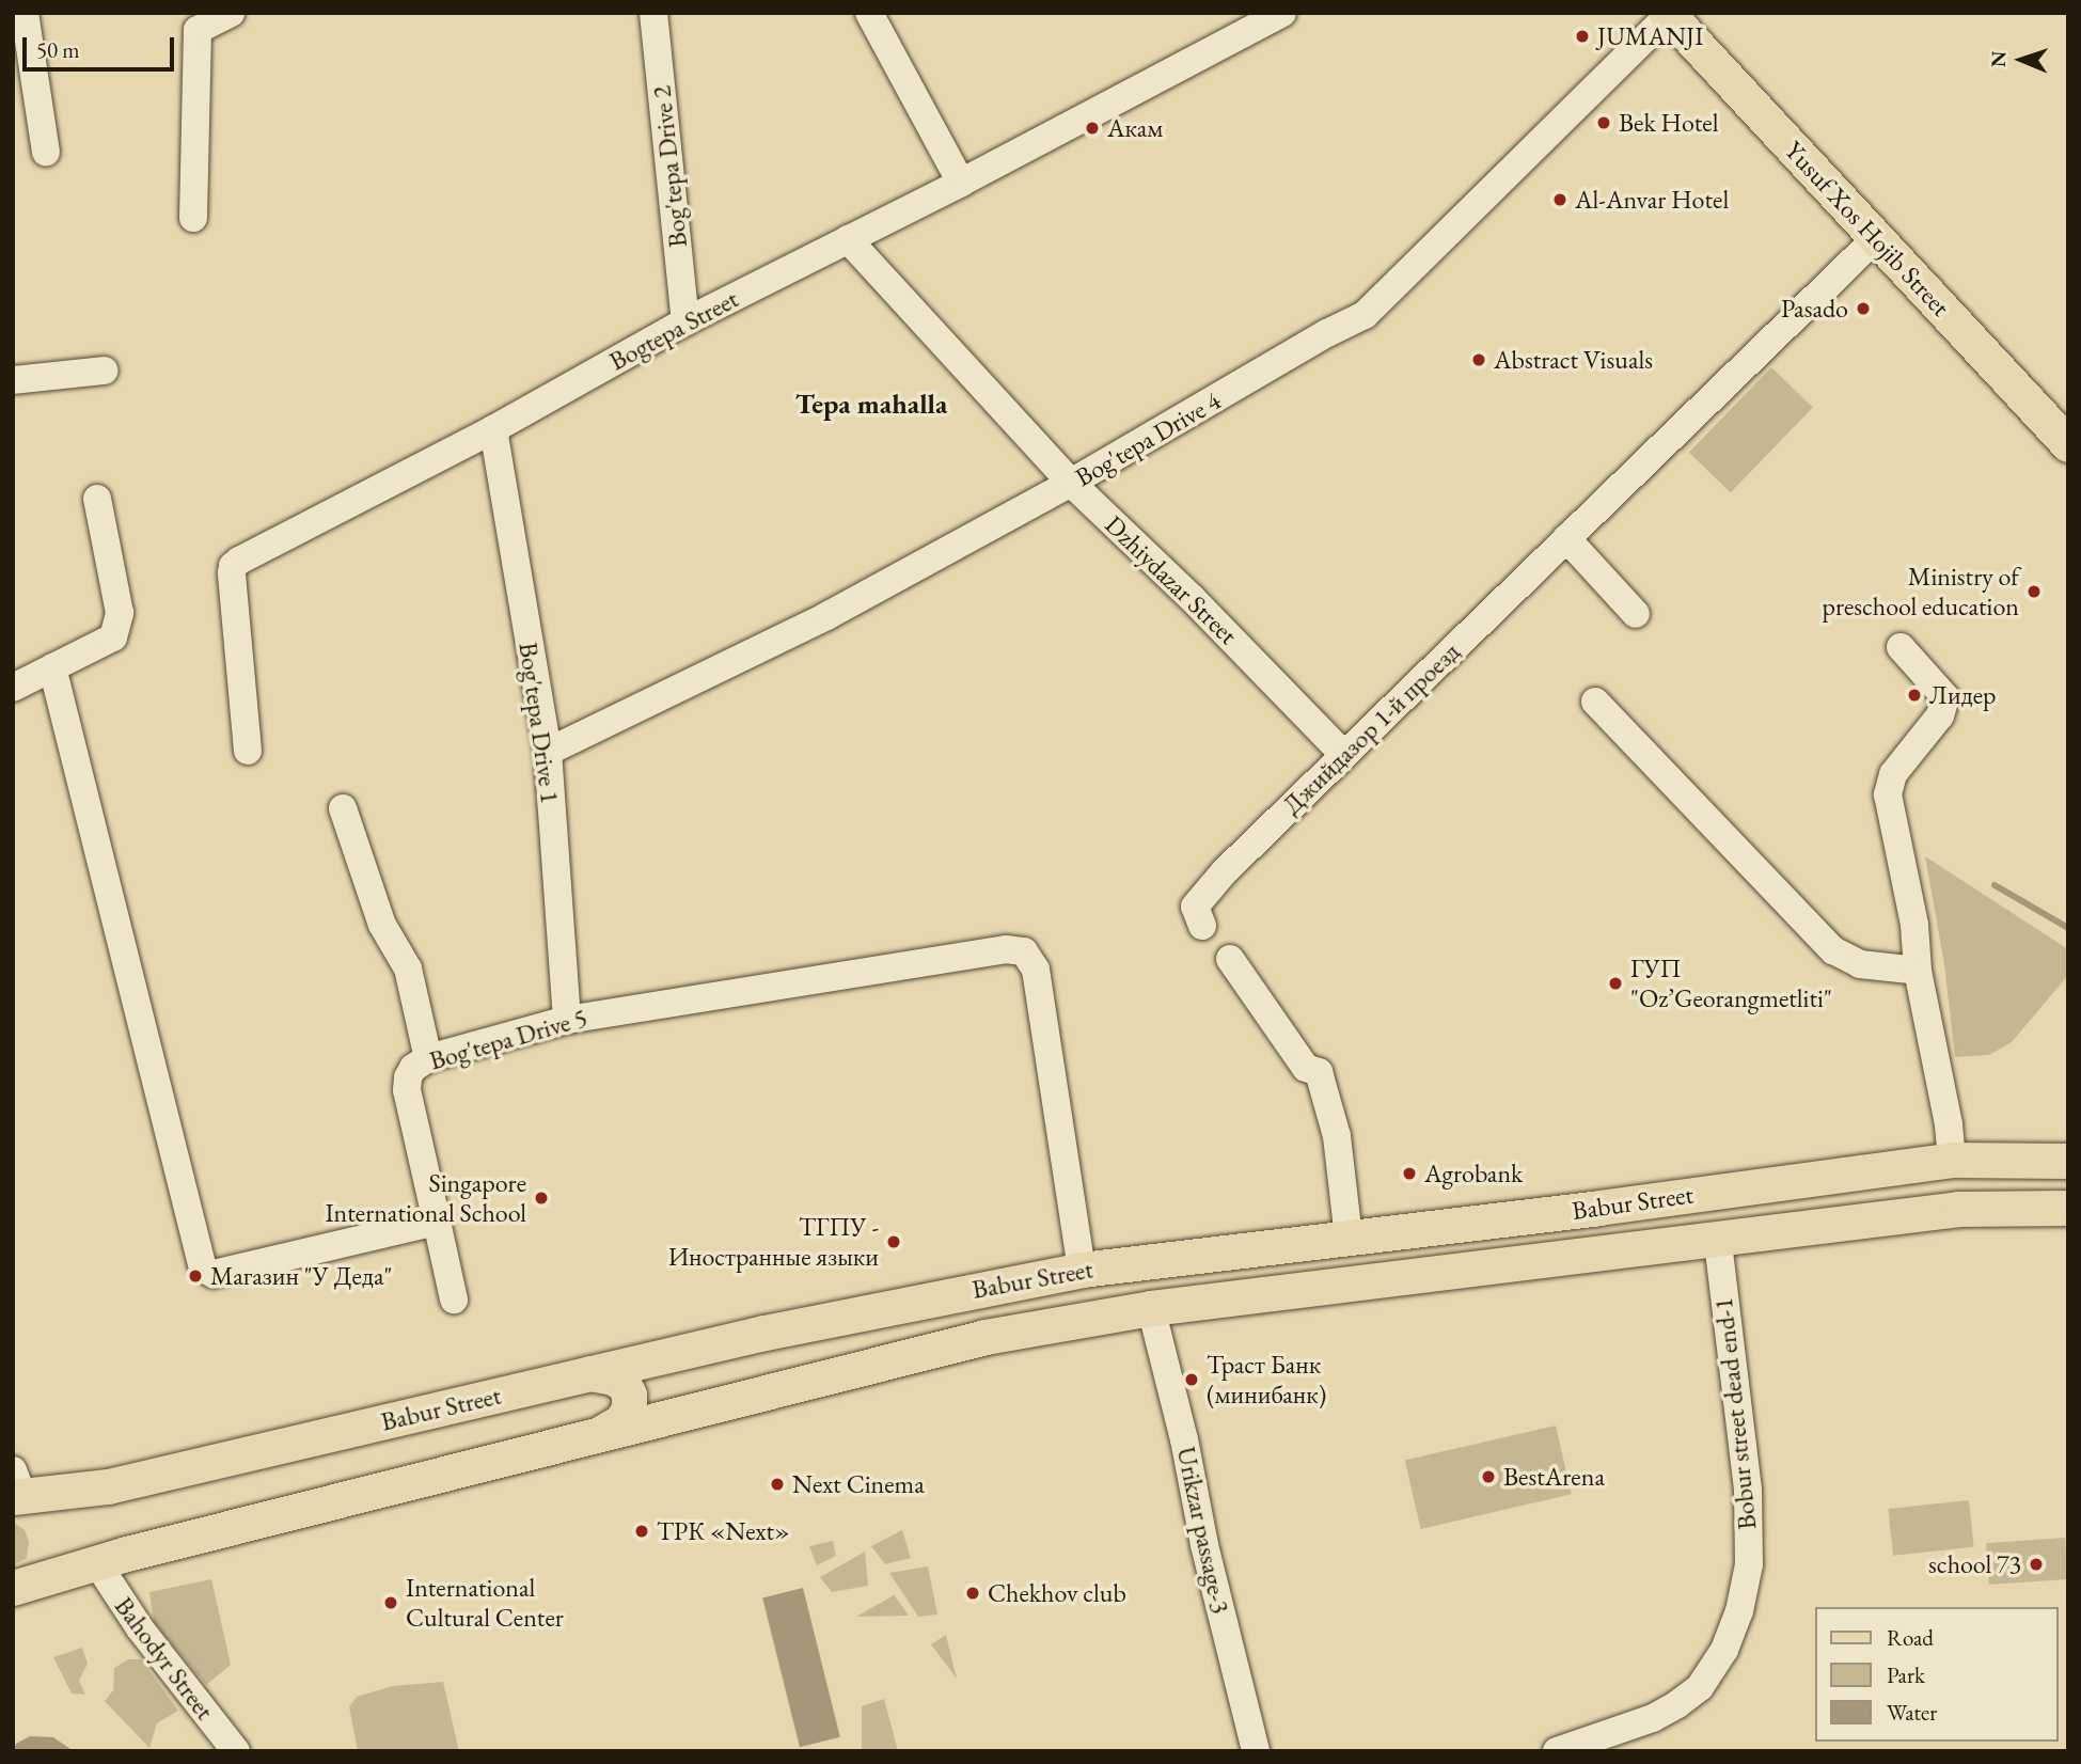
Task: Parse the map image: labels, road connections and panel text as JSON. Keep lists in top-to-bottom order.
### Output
{
  "streets": {
    "main road": ["Yusuf Xos Hojib Street", "Babur Street"],
    "street": [
      "Bog'tepa Drive 2",
      "Bogtepa Street",
      "Bog'tepa Drive 4",
      "Dzhiydazar Street",
      "Bog'tepa Drive 1",
      "Джийдазор 1-й проезд",
      "Bog'tepa Drive 5",
      "Bobur street dead end-1",
      "Urikzar passage-3",
      "Bahodyr Street"
    ]
  },
  "crossings": [
    ["Bog'tepa Drive 2", "Bogtepa Street"],
    ["Yusuf Xos Hojib Street", "Bog'tepa Drive 4"],
    ["Yusuf Xos Hojib Street", "Джийдазор 1-й проезд"],
    ["Bogtepa Street", "Dzhiydazar Street"],
    ["Bogtepa Street", "Bog'tepa Drive 1"],
    ["Bog'tepa Drive 4", "Dzhiydazar Street"],
    ["Bog'tepa Drive 4", "Bog'tepa Drive 1"],
    ["Dzhiydazar Street", "Джийдазор 1-й проезд"],
    ["Bog'tepa Drive 1", "Bog'tepa Drive 5"],
    ["Bog'tepa Drive 5", "Babur Street"],
    ["Babur Street", "Bobur street dead end-1"],
    ["Babur Street", "Urikzar passage-3"],
    ["Babur Street", "Bahodyr Street"]
  ],
  "districts": ["Tepa mahalla"],
  "places": [
    "JUMANJI",
    "Bek Hotel",
    "Акам",
    "Al-Anvar Hotel",
    "Pasado",
    "Abstract Visuals",
    "Ministry of preschool education",
    "Лидер",
    "ГУП \"Oz’Georangmetliti\"",
    "Agrobank",
    "Singapore International School",
    "ТГПУ - Иностранные языки",
    "Магазин \"У Деда\"",
    "Траст Банк (минибанк)",
    "BestArena",
    "Next Cinema",
    "ТРК «Next»",
    "school 73",
    "Chekhov club",
    "International Cultural Center"
  ],
  "legend": ["Road", "Park", "Water"],
  "scale_bar": "50 m",
  "north": "left"
}
